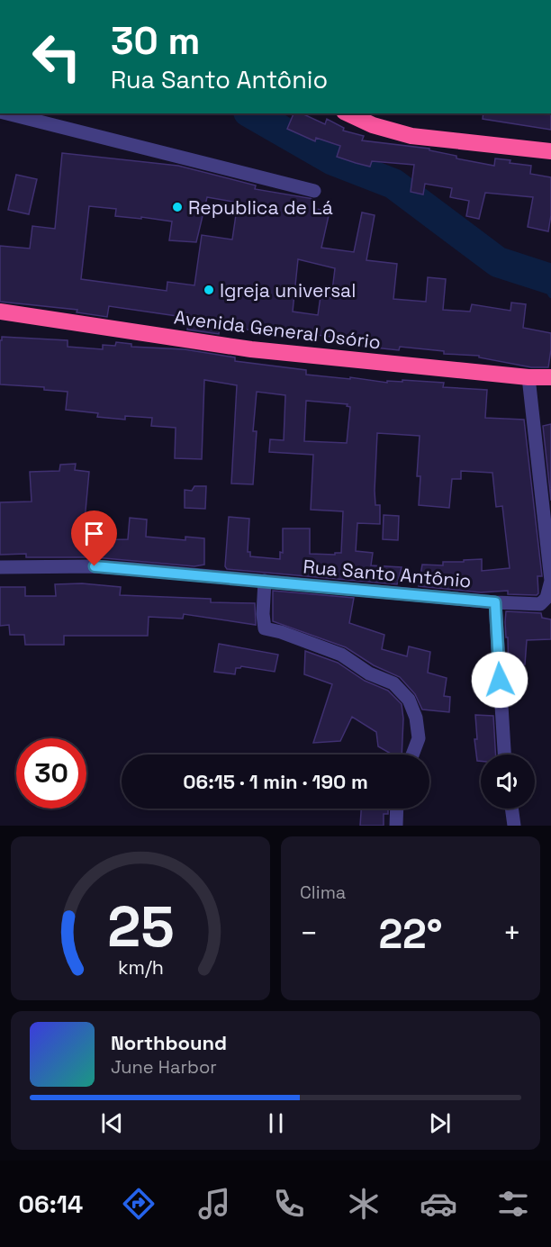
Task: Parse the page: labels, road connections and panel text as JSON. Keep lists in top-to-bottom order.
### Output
{
  "streets": {
    "highway": ["Avenida General Osório"],
    "street": ["Rua Santo Antônio"]
  },
  "crossings": [
    ["Avenida General Osório", "Rua Santo Antônio"]
  ],
  "places": ["Republica de Lá", "Igreja universal"],
  "page": {
    "turn": ["30 m", "Rua Santo Antônio"],
    "limit": "30",
    "trip": "06:15 · 1 min · 190 m",
    "tile": "Clima",
    "heat": ["−", "22°", "+"],
    "song": ["Northbound", "June Harbor"],
    "tabs": "06:14",
    "gauge": ["25", "km/h"]
  }
}
